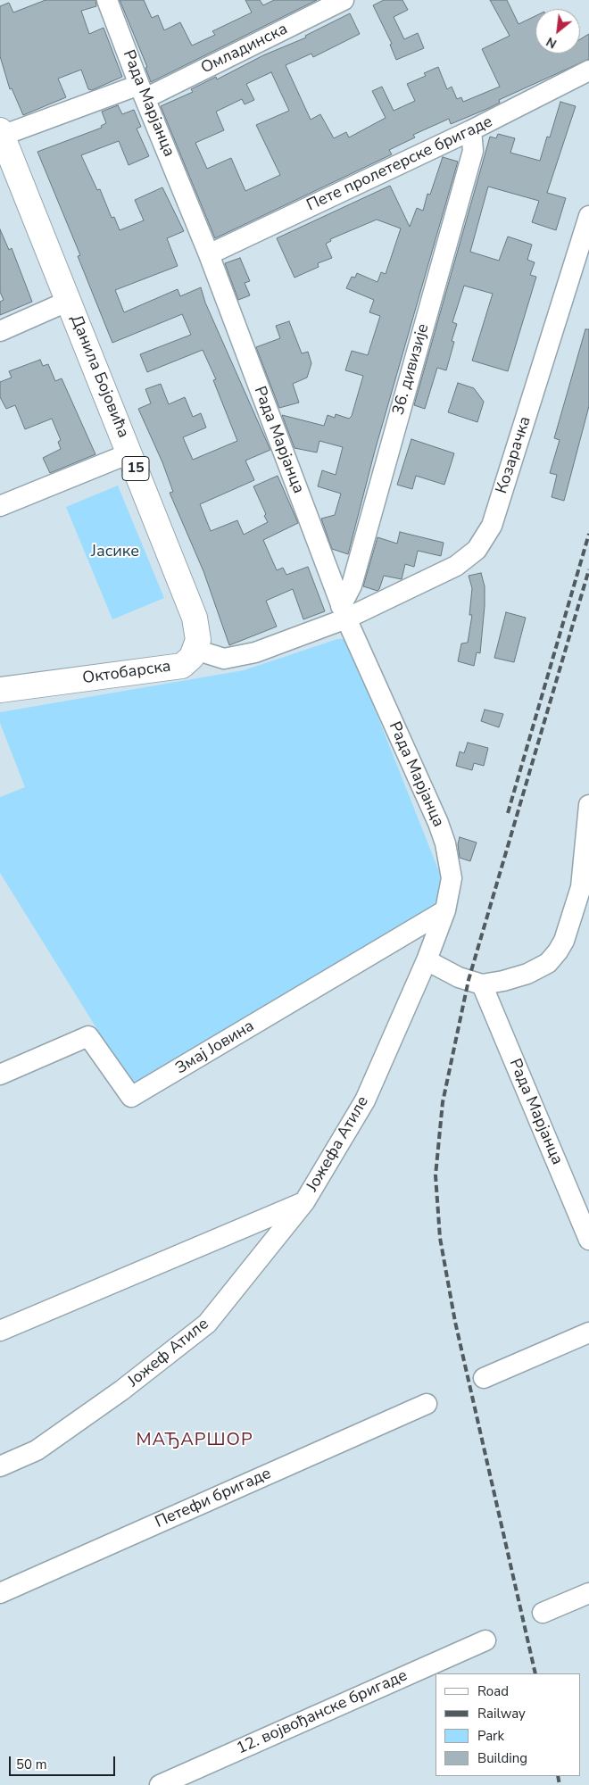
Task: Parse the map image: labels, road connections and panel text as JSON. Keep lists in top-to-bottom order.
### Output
{
  "streets": {
    "main road": ["Данила Бојовића", "15", "Октобарска"],
    "street": [
      "Омладинска",
      "Рада Марјанца",
      "Пете пролетерске бригаде",
      "36. дивизије",
      "Козарачка",
      "Змај Јовина",
      "Јожефа Атиле",
      "Јожеф Атиле",
      "Петефи бригаде",
      "12. војвођанске бригаде"
    ]
  },
  "crossings": [
    ["Омладинска", "Рада Марјанца"],
    ["Омладинска", "Данила Бојовића"],
    ["Рада Марјанца", "Пете пролетерске бригаде"],
    ["Рада Марјанца", "36. дивизије"],
    ["Рада Марјанца", "Козарачка"],
    ["Рада Марјанца", "Јожефа Атиле"],
    ["Пете пролетерске бригаде", "36. дивизије"],
    ["36. дивизије", "Козарачка"],
    ["Данила Бојовића", "Октобарска"],
    ["Змај Јовина", "Јожефа Атиле"],
    ["Јожефа Атиле", "Јожеф Атиле"]
  ],
  "districts": ["МАЂАРШОР"],
  "parks": ["Јасике"],
  "legend": [
    "Road",
    "Railway",
    "Park",
    "Building"
  ],
  "scale_bar": "50 m",
  "north": "bottom left"
}
